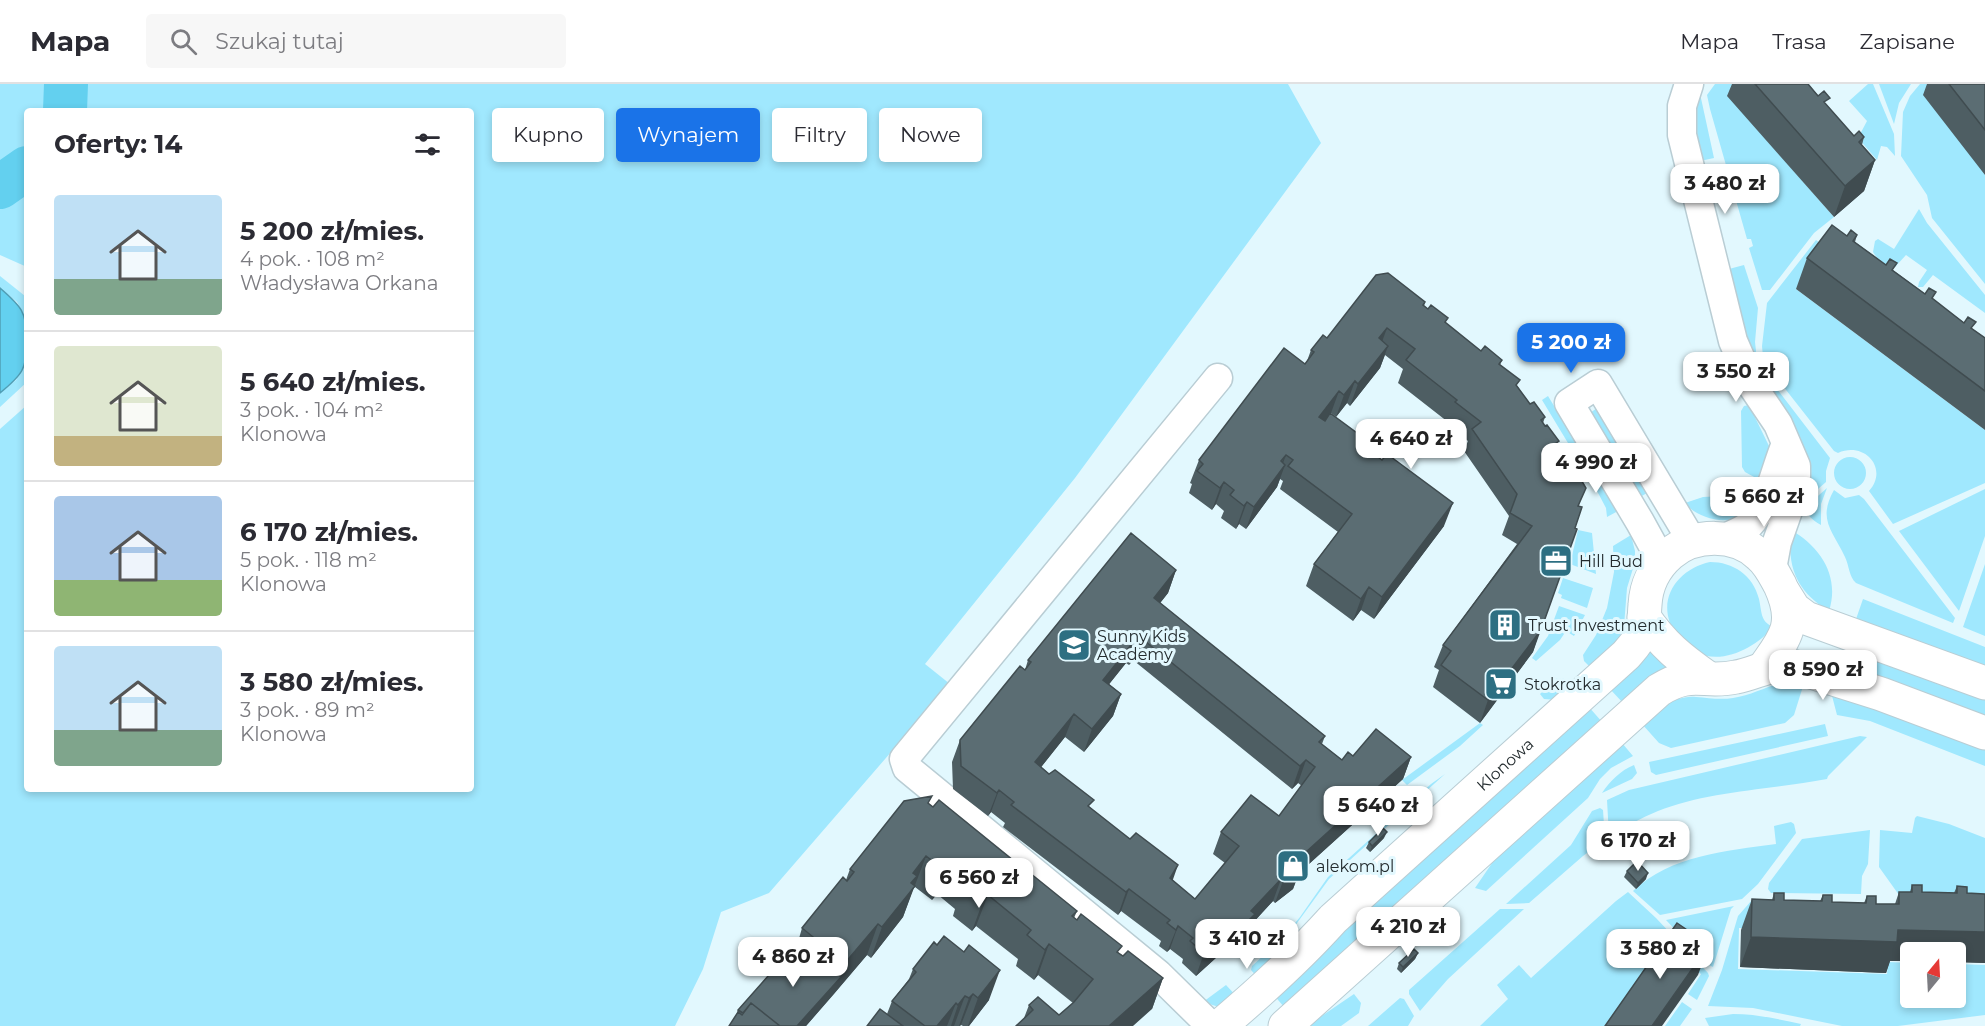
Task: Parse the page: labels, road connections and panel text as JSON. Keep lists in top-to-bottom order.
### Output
{
  "streets": {
    "street": ["Klonowa"]
  },
  "places": {
    "office": ["Hill Bud"],
    "building": ["Trust Investment"],
    "school or university": ["Sunny Kids Academy"],
    "supermarket": ["Stokrotka"],
    "shop": ["alekom.pl"]
  },
  "north": "top",
  "page": {
    "header": "Mapa",
    "search": "Szukaj tutaj",
    "nav": ["Mapa", "Trasa", "Zapisane"],
    "chip": [
      "Kupno",
      "Wynajem",
      "Filtry",
      "Nowe"
    ],
    "heading": "Oferty: 14",
    "price": [
      "3 480 zł",
      "5 200 zł",
      "3 550 zł",
      "4 640 zł",
      "4 990 zł",
      "5 660 zł",
      "8 590 zł",
      "5 640 zł",
      "6 170 zł",
      "6 560 zł",
      "4 210 zł",
      "3 410 zł",
      "3 580 zł",
      "4 860 zł"
    ],
    "list": [
      {
        "name": "5 200 zł/mies.",
        "note": "4 pok. · 108 m² · Władysława Orkana"
      },
      {
        "name": "5 640 zł/mies.",
        "note": "3 pok. · 104 m² · Klonowa"
      },
      {
        "name": "6 170 zł/mies.",
        "note": "5 pok. · 118 m² · Klonowa"
      },
      {
        "name": "3 580 zł/mies.",
        "note": "3 pok. · 89 m² · Klonowa"
      }
    ]
  }
}
